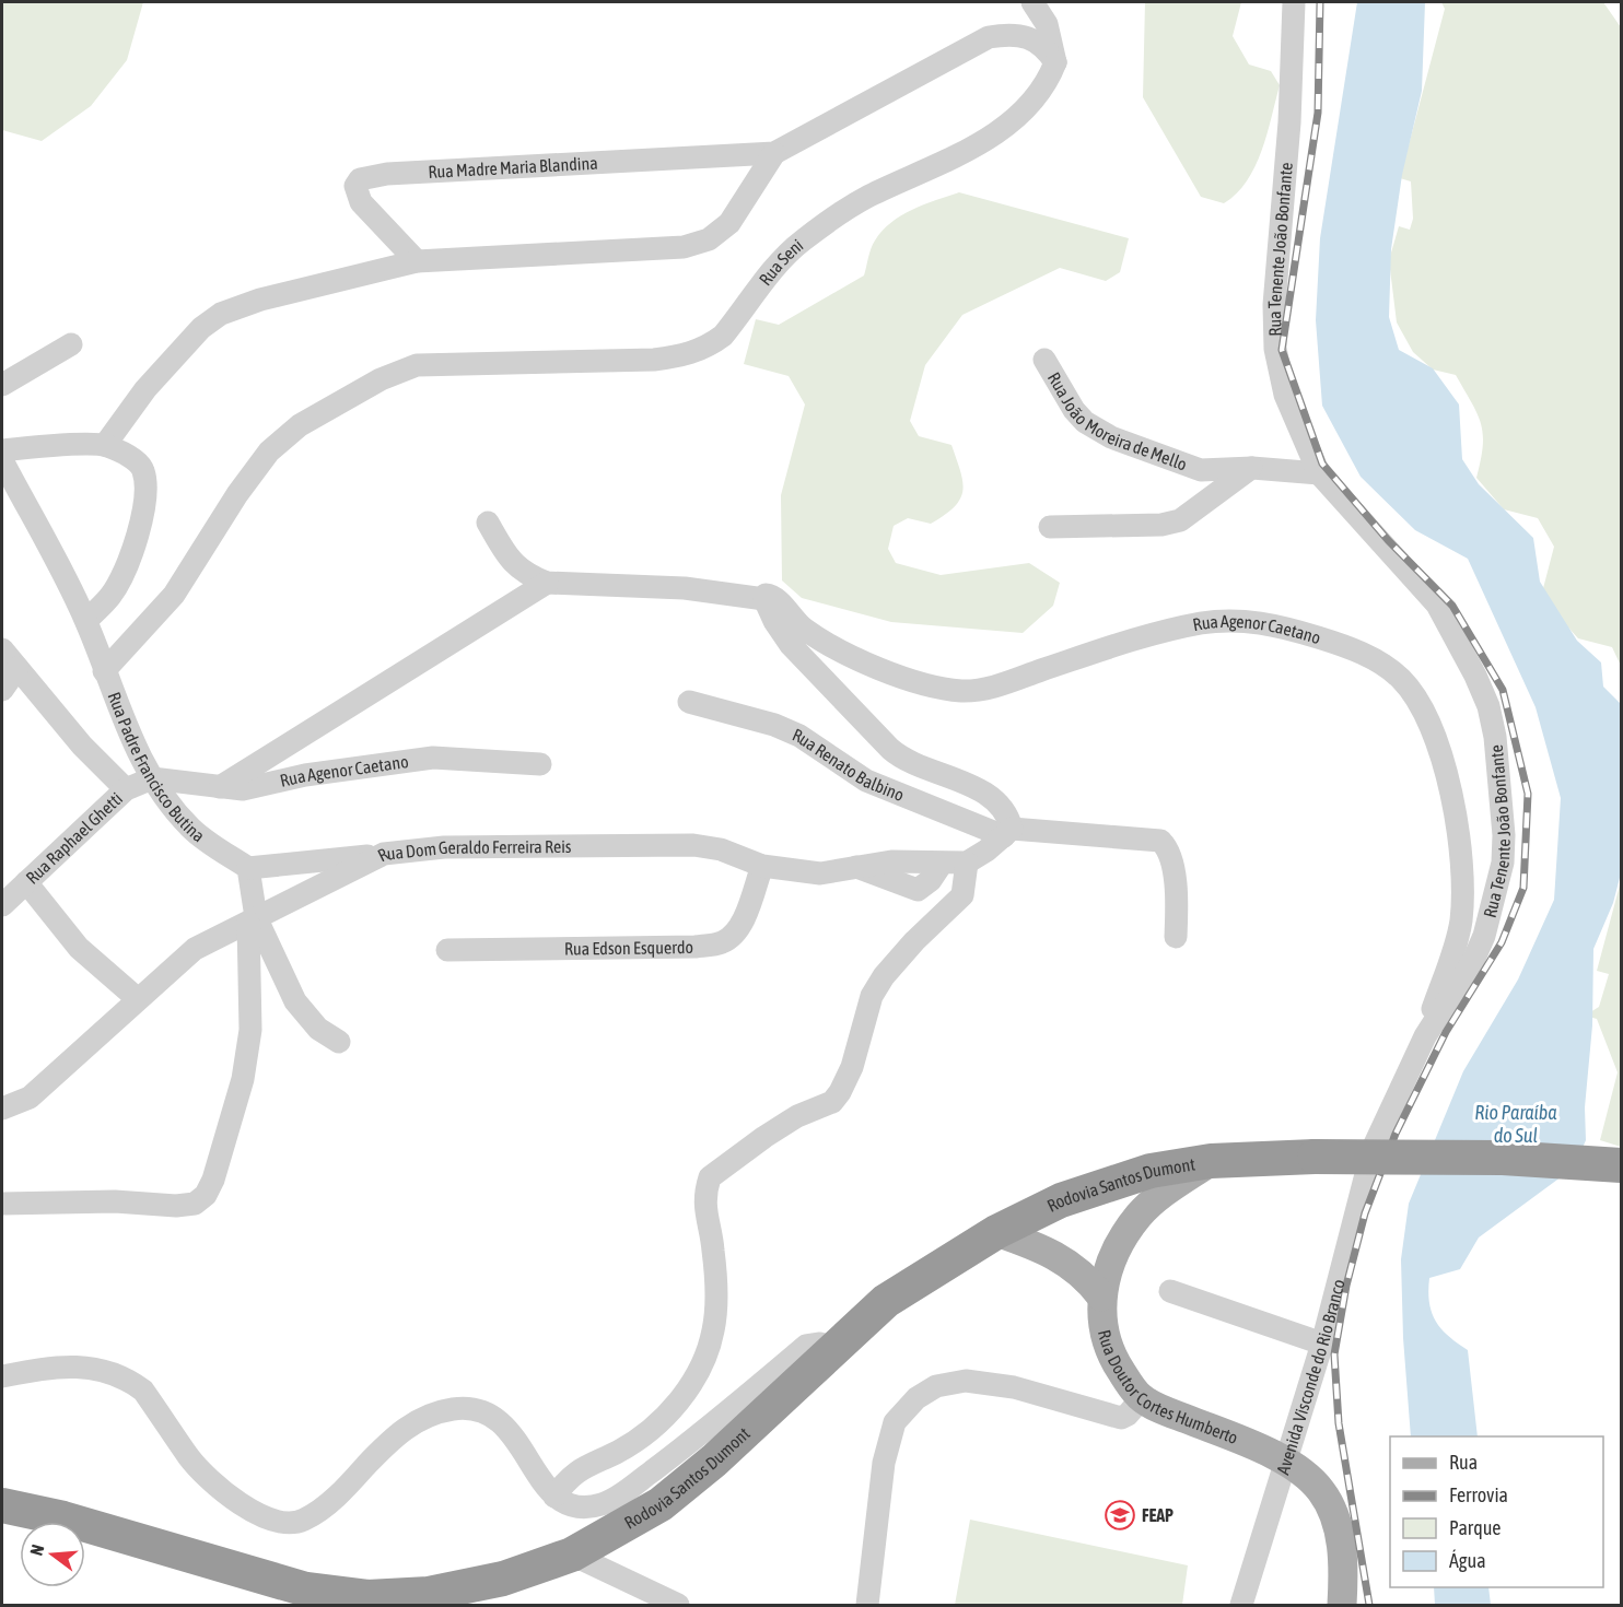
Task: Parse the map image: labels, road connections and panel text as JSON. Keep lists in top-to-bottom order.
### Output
{
  "streets": {
    "highway": ["Rodovia Santos Dumont"],
    "main road": ["Rua Doutor Cortes Humberto"],
    "street": [
      "Rua Madre Maria Blandina",
      "Rua Tenente João Bonfante",
      "Rua Seni",
      "Rua João Moreira de Mello",
      "Rua Agenor Caetano",
      "Rua Padre Francisco Butina",
      "Rua Renato Balbino",
      "Rua Raphael Ghetti",
      "Rua Dom Geraldo Ferreira Reis",
      "Rua Edson Esquerdo",
      "Avenida Visconde do Rio Branco"
    ]
  },
  "crossings": [
    ["Rua Madre Maria Blandina", "Rua Seni"],
    ["Rua Tenente João Bonfante", "Rua João Moreira de Mello"],
    ["Rua Tenente João Bonfante", "Rua Agenor Caetano"],
    ["Rua Tenente João Bonfante", "Avenida Visconde do Rio Branco"],
    ["Rua Seni", "Rua Padre Francisco Butina"],
    ["Rua Agenor Caetano", "Rua Padre Francisco Butina"],
    ["Rua Agenor Caetano", "Rua Raphael Ghetti"],
    ["Rua Padre Francisco Butina", "Rua Raphael Ghetti"],
    ["Rua Dom Geraldo Ferreira Reis", "Rua Edson Esquerdo"],
    ["Rodovia Santos Dumont", "Rua Doutor Cortes Humberto"],
    ["Avenida Visconde do Rio Branco", "Rua Doutor Cortes Humberto"]
  ],
  "water": ["Rio Paraíba do Sul"],
  "places": {
    "school or university": ["FEAP"]
  },
  "legend": [
    "Rua",
    "Ferrovia",
    "Parque",
    "Água"
  ],
  "north": "left"
}
